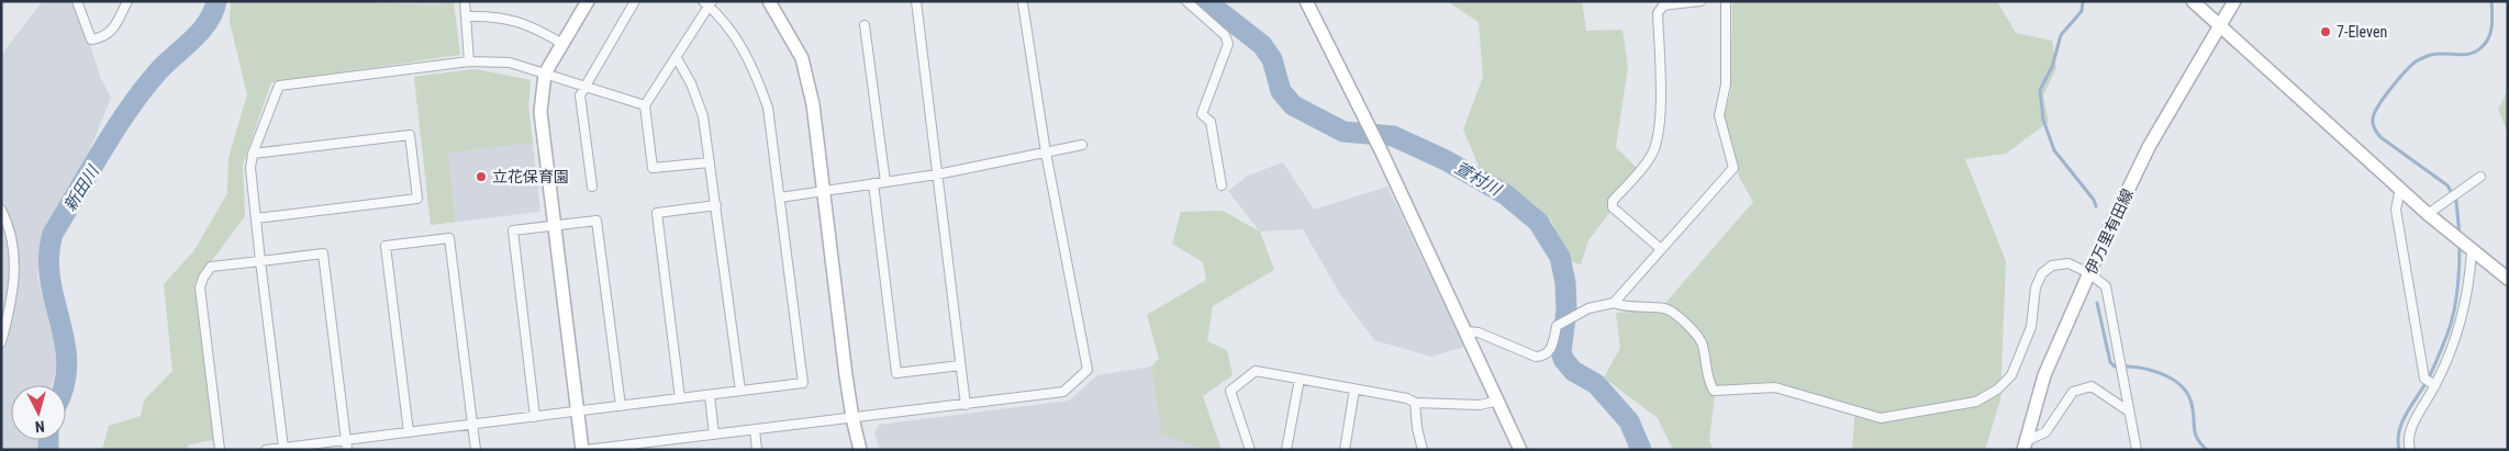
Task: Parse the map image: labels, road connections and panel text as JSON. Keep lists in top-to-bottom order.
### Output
{
  "streets": {
    "street": ["伊万里有田線"]
  },
  "water": ["萱村川", "新田川"],
  "places": ["7-Eleven", "立花保育園"],
  "north": "bottom"
}
